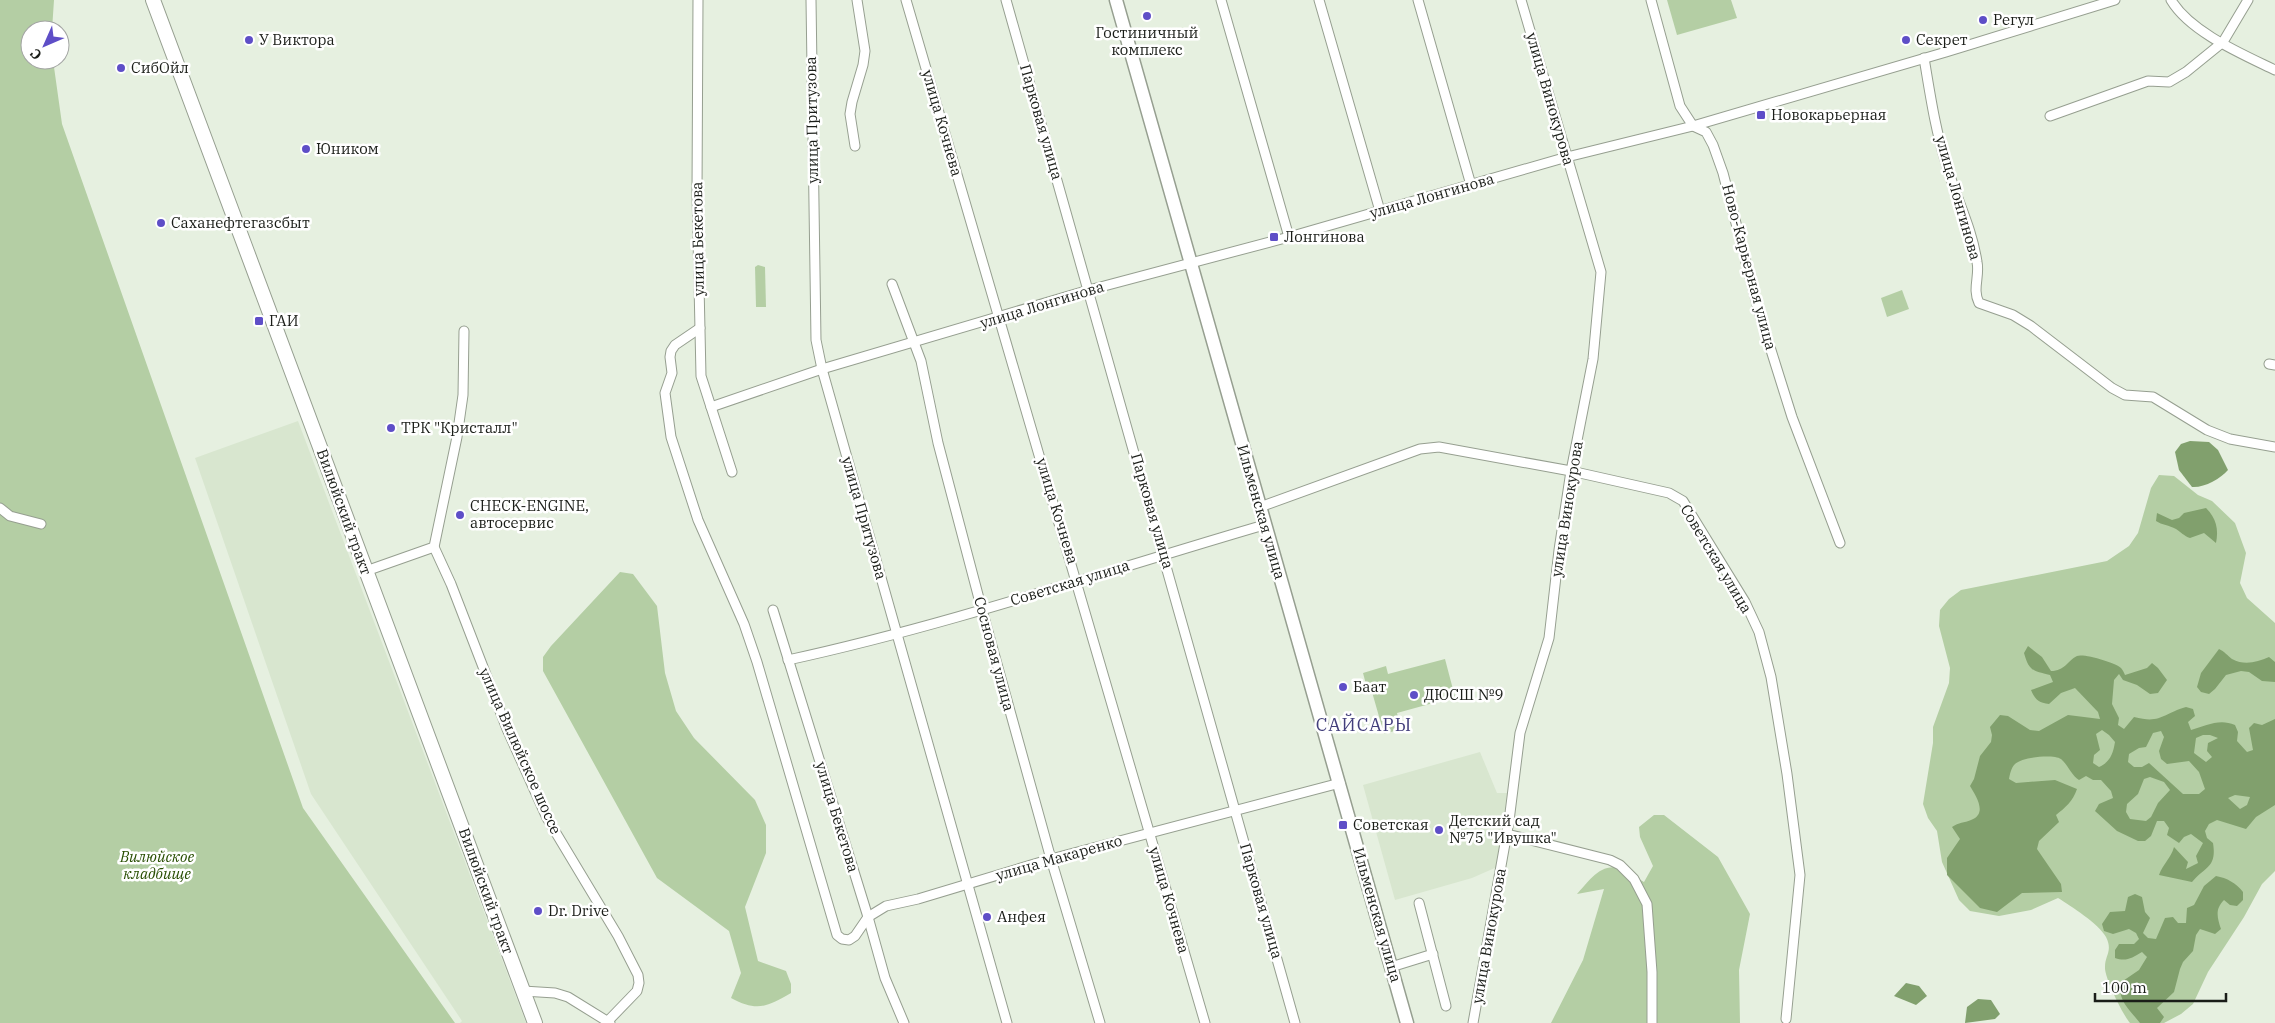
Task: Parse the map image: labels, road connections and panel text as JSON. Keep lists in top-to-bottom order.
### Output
{
  "streets": {
    "main road": ["Вилюйский тракт", "Ильменская улица"],
    "street": [
      "улица Винокурова",
      "улица Притузова",
      "Парковая улица",
      "улица Кочнева",
      "улица Лонгинова",
      "улица Бекетова",
      "Ново-Карьерная улица",
      "Советская улица",
      "Сосновая улица",
      "улица Вилюйское шоссе",
      "улица Макаренко"
    ]
  },
  "crossings": [
    ["улица Винокурова", "улица Лонгинова"],
    ["улица Винокурова", "Советская улица"],
    ["улица Притузова", "улица Лонгинова"],
    ["улица Притузова", "Советская улица"],
    ["улица Притузова", "улица Макаренко"],
    ["Парковая улица", "улица Лонгинова"],
    ["Парковая улица", "Советская улица"],
    ["Парковая улица", "улица Макаренко"],
    ["улица Кочнева", "улица Лонгинова"],
    ["улица Кочнева", "Советская улица"],
    ["улица Кочнева", "улица Макаренко"],
    ["улица Лонгинова", "улица Бекетова"],
    ["улица Лонгинова", "Ново-Карьерная улица"],
    ["улица Лонгинова", "Ильменская улица"],
    ["улица Лонгинова", "Сосновая улица"],
    ["улица Бекетова", "Советская улица"],
    ["улица Бекетова", "улица Макаренко"],
    ["Ильменская улица", "Советская улица"],
    ["Ильменская улица", "улица Макаренко"],
    ["Советская улица", "Сосновая улица"],
    ["Сосновая улица", "улица Макаренко"]
  ],
  "districts": ["САЙСАРЫ"],
  "parks": ["Вилюйское кладбище"],
  "places": {
    "other": [
      "Гостиничный комплекс",
      "Регул",
      "У Виктора",
      "Секрет",
      "СибОйл",
      "Юником",
      "Саханефтегазсбыт",
      "ТРК \"Кристалл\"",
      "CHECK-ENGINE, автосервис",
      "Баат",
      "ДЮСШ №9",
      "Детский сад №75 \"Ивушка\"",
      "Dr. Drive",
      "Анфея"
    ],
    "transit": [
      "Новокарьерная",
      "Лонгинова",
      "ГАИ",
      "Советская"
    ]
  },
  "scale_bar": "100 m",
  "north": "bottom left"
}
